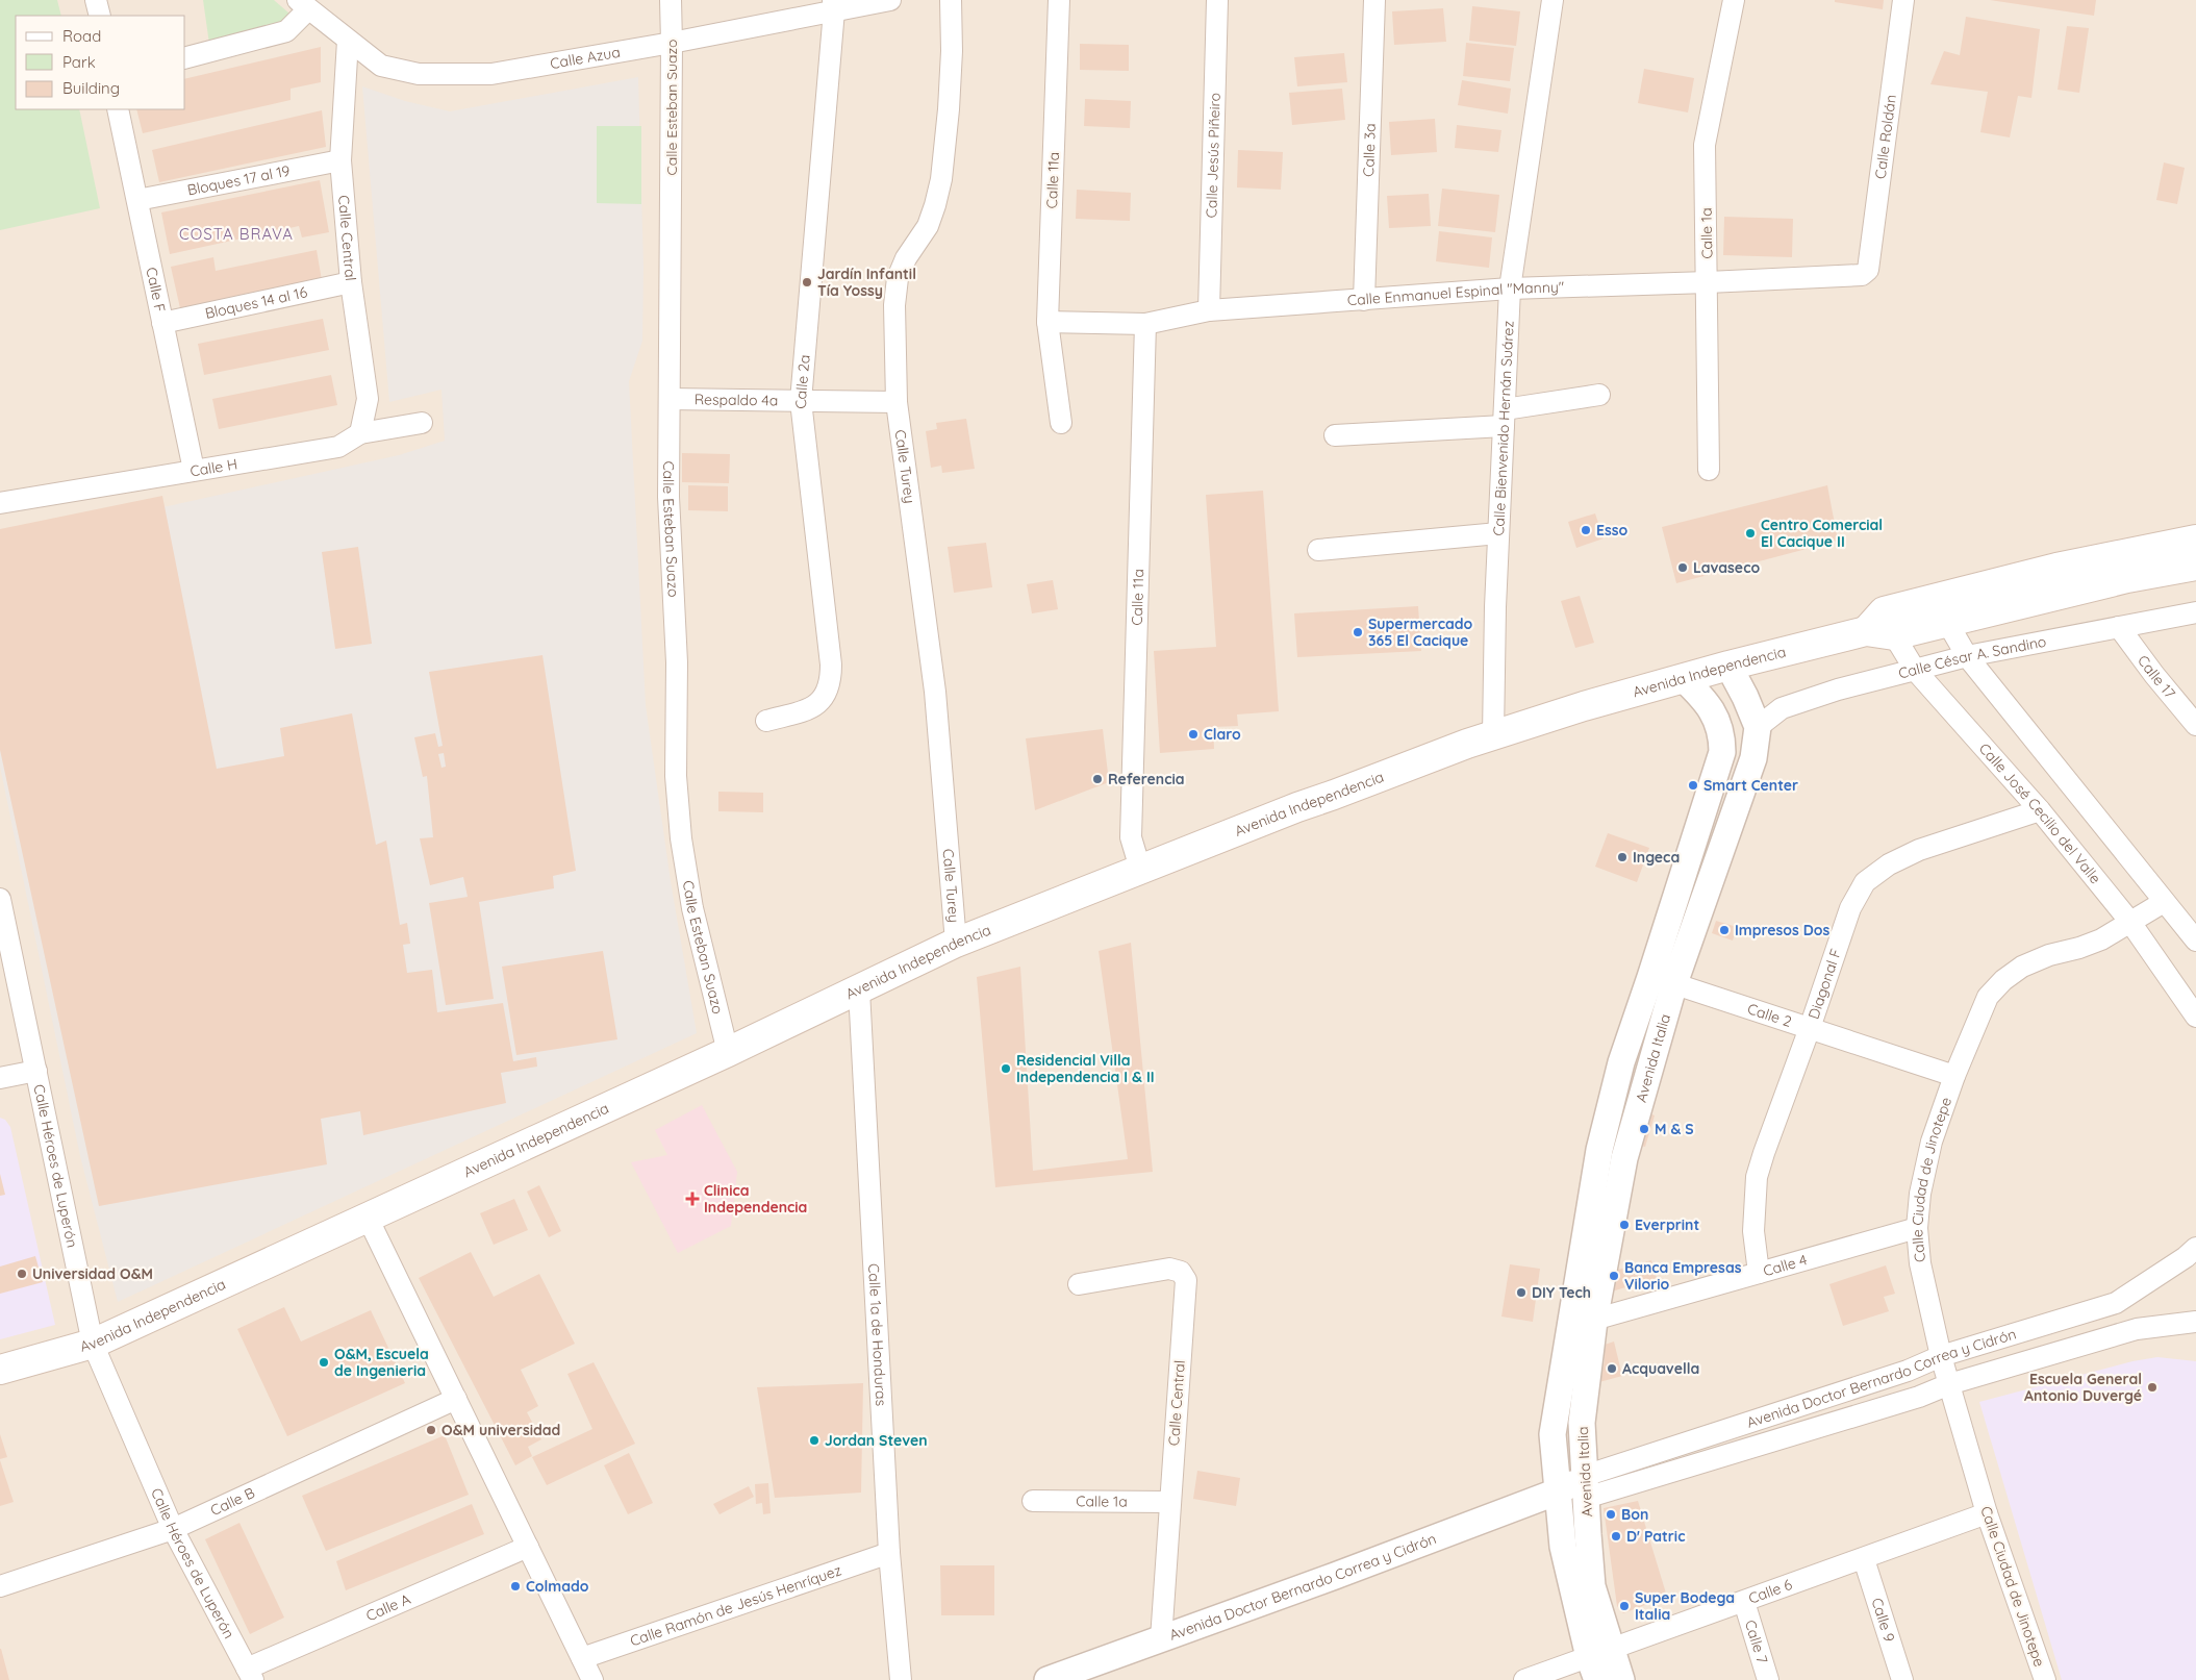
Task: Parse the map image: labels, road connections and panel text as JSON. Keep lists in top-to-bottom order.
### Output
{
  "streets": {
    "main road": ["Avenida Independencia"],
    "street": [
      "Calle Azua",
      "Calle Esteban Suazo",
      "Calle Roldán",
      "Calle 3a",
      "Calle Jesús Piñeiro",
      "Bloques 17 al 19",
      "Calle 11a",
      "Calle 1a",
      "Calle Central",
      "Calle F",
      "Calle Enmanuel Espinal \"Manny\"",
      "Bloques 14 al 16",
      "Calle 2a",
      "Respaldo 4a",
      "Calle Bienvenido Hernán Suárez",
      "Calle Turey",
      "Calle H",
      "Calle César A. Sandino",
      "Calle 17",
      "Calle José Cecilio del Valle",
      "Diagonal F",
      "Calle 2",
      "Avenida Italia",
      "Calle Héroes de Luperón",
      "Calle Ciudad de Jinotepe",
      "Calle 4",
      "Calle 1a de Honduras",
      "Avenida Doctor Bernardo Correa y Cidrón",
      "Calle B",
      "Calle 6",
      "Calle Ramón de Jesús Henríquez",
      "Calle A",
      "Calle 9",
      "Calle 7"
    ]
  },
  "crossings": [
    ["Calle Azua", "Calle Esteban Suazo"],
    ["Calle Azua", "Calle Central"],
    ["Calle Azua", "Calle 2a"],
    ["Calle Esteban Suazo", "Respaldo 4a"],
    ["Calle Esteban Suazo", "Avenida Independencia"],
    ["Calle Roldán", "Calle Enmanuel Espinal \"Manny\""],
    ["Calle 3a", "Calle Enmanuel Espinal \"Manny\""],
    ["Calle Jesús Piñeiro", "Calle Enmanuel Espinal \"Manny\""],
    ["Bloques 17 al 19", "Calle Central"],
    ["Bloques 17 al 19", "Calle F"],
    ["Calle 11a", "Calle Enmanuel Espinal \"Manny\""],
    ["Calle 11a", "Avenida Independencia"],
    ["Calle 1a", "Calle Central"],
    ["Calle 1a", "Calle Enmanuel Espinal \"Manny\""],
    ["Calle Central", "Bloques 14 al 16"],
    ["Calle Central", "Calle H"],
    ["Calle Central", "Avenida Doctor Bernardo Correa y Cidrón"],
    ["Calle F", "Bloques 14 al 16"],
    ["Calle F", "Calle H"],
    ["Calle Enmanuel Espinal \"Manny\"", "Calle Bienvenido Hernán Suárez"],
    ["Calle 2a", "Respaldo 4a"],
    ["Respaldo 4a", "Calle Turey"],
    ["Calle Bienvenido Hernán Suárez", "Avenida Independencia"],
    ["Calle Turey", "Avenida Independencia"],
    ["Calle César A. Sandino", "Calle 17"],
    ["Calle César A. Sandino", "Calle José Cecilio del Valle"],
    ["Calle César A. Sandino", "Avenida Italia"],
    ["Avenida Independencia", "Calle José Cecilio del Valle"],
    ["Avenida Independencia", "Avenida Italia"],
    ["Avenida Independencia", "Calle Héroes de Luperón"],
    ["Avenida Independencia", "Calle 1a de Honduras"],
    ["Calle José Cecilio del Valle", "Diagonal F"],
    ["Calle José Cecilio del Valle", "Calle Ciudad de Jinotepe"],
    ["Diagonal F", "Calle 2"],
    ["Diagonal F", "Calle 4"],
    ["Calle 2", "Avenida Italia"],
    ["Calle 2", "Calle Ciudad de Jinotepe"],
    ["Avenida Italia", "Calle 4"],
    ["Avenida Italia", "Avenida Doctor Bernardo Correa y Cidrón"],
    ["Avenida Italia", "Calle 6"],
    ["Calle Héroes de Luperón", "Calle B"],
    ["Calle Héroes de Luperón", "Calle A"],
    ["Calle Ciudad de Jinotepe", "Calle 4"],
    ["Calle Ciudad de Jinotepe", "Avenida Doctor Bernardo Correa y Cidrón"],
    ["Calle Ciudad de Jinotepe", "Calle 6"],
    ["Calle 1a de Honduras", "Calle Ramón de Jesús Henríquez"],
    ["Calle 6", "Calle 9"],
    ["Calle 6", "Calle 7"]
  ],
  "districts": ["COSTA BRAVA"],
  "places": {
    "other": [
      "Jardín Infantil Tía Yossy",
      "Esso",
      "Centro Comercial El Cacique II",
      "Lavaseco",
      "Supermercado 365 El Cacique",
      "Claro",
      "Referencia",
      "Smart Center",
      "Ingeca",
      "Impresos Dos",
      "Residencial Villa Independencia I & II",
      "M & S",
      "Everprint",
      "Universidad O&M",
      "Banca Empresas Vilorio",
      "DIY Tech",
      "O&M, Escuela de Ingenieria",
      "Acquavella",
      "Escuela General Antonio Duvergé",
      "O&M universidad",
      "Jordan Steven",
      "Bon",
      "D' Patric",
      "Colmado",
      "Super Bodega Italia"
    ],
    "health": ["Clinica Independencia"]
  },
  "legend": ["Road", "Park", "Building"]
}
